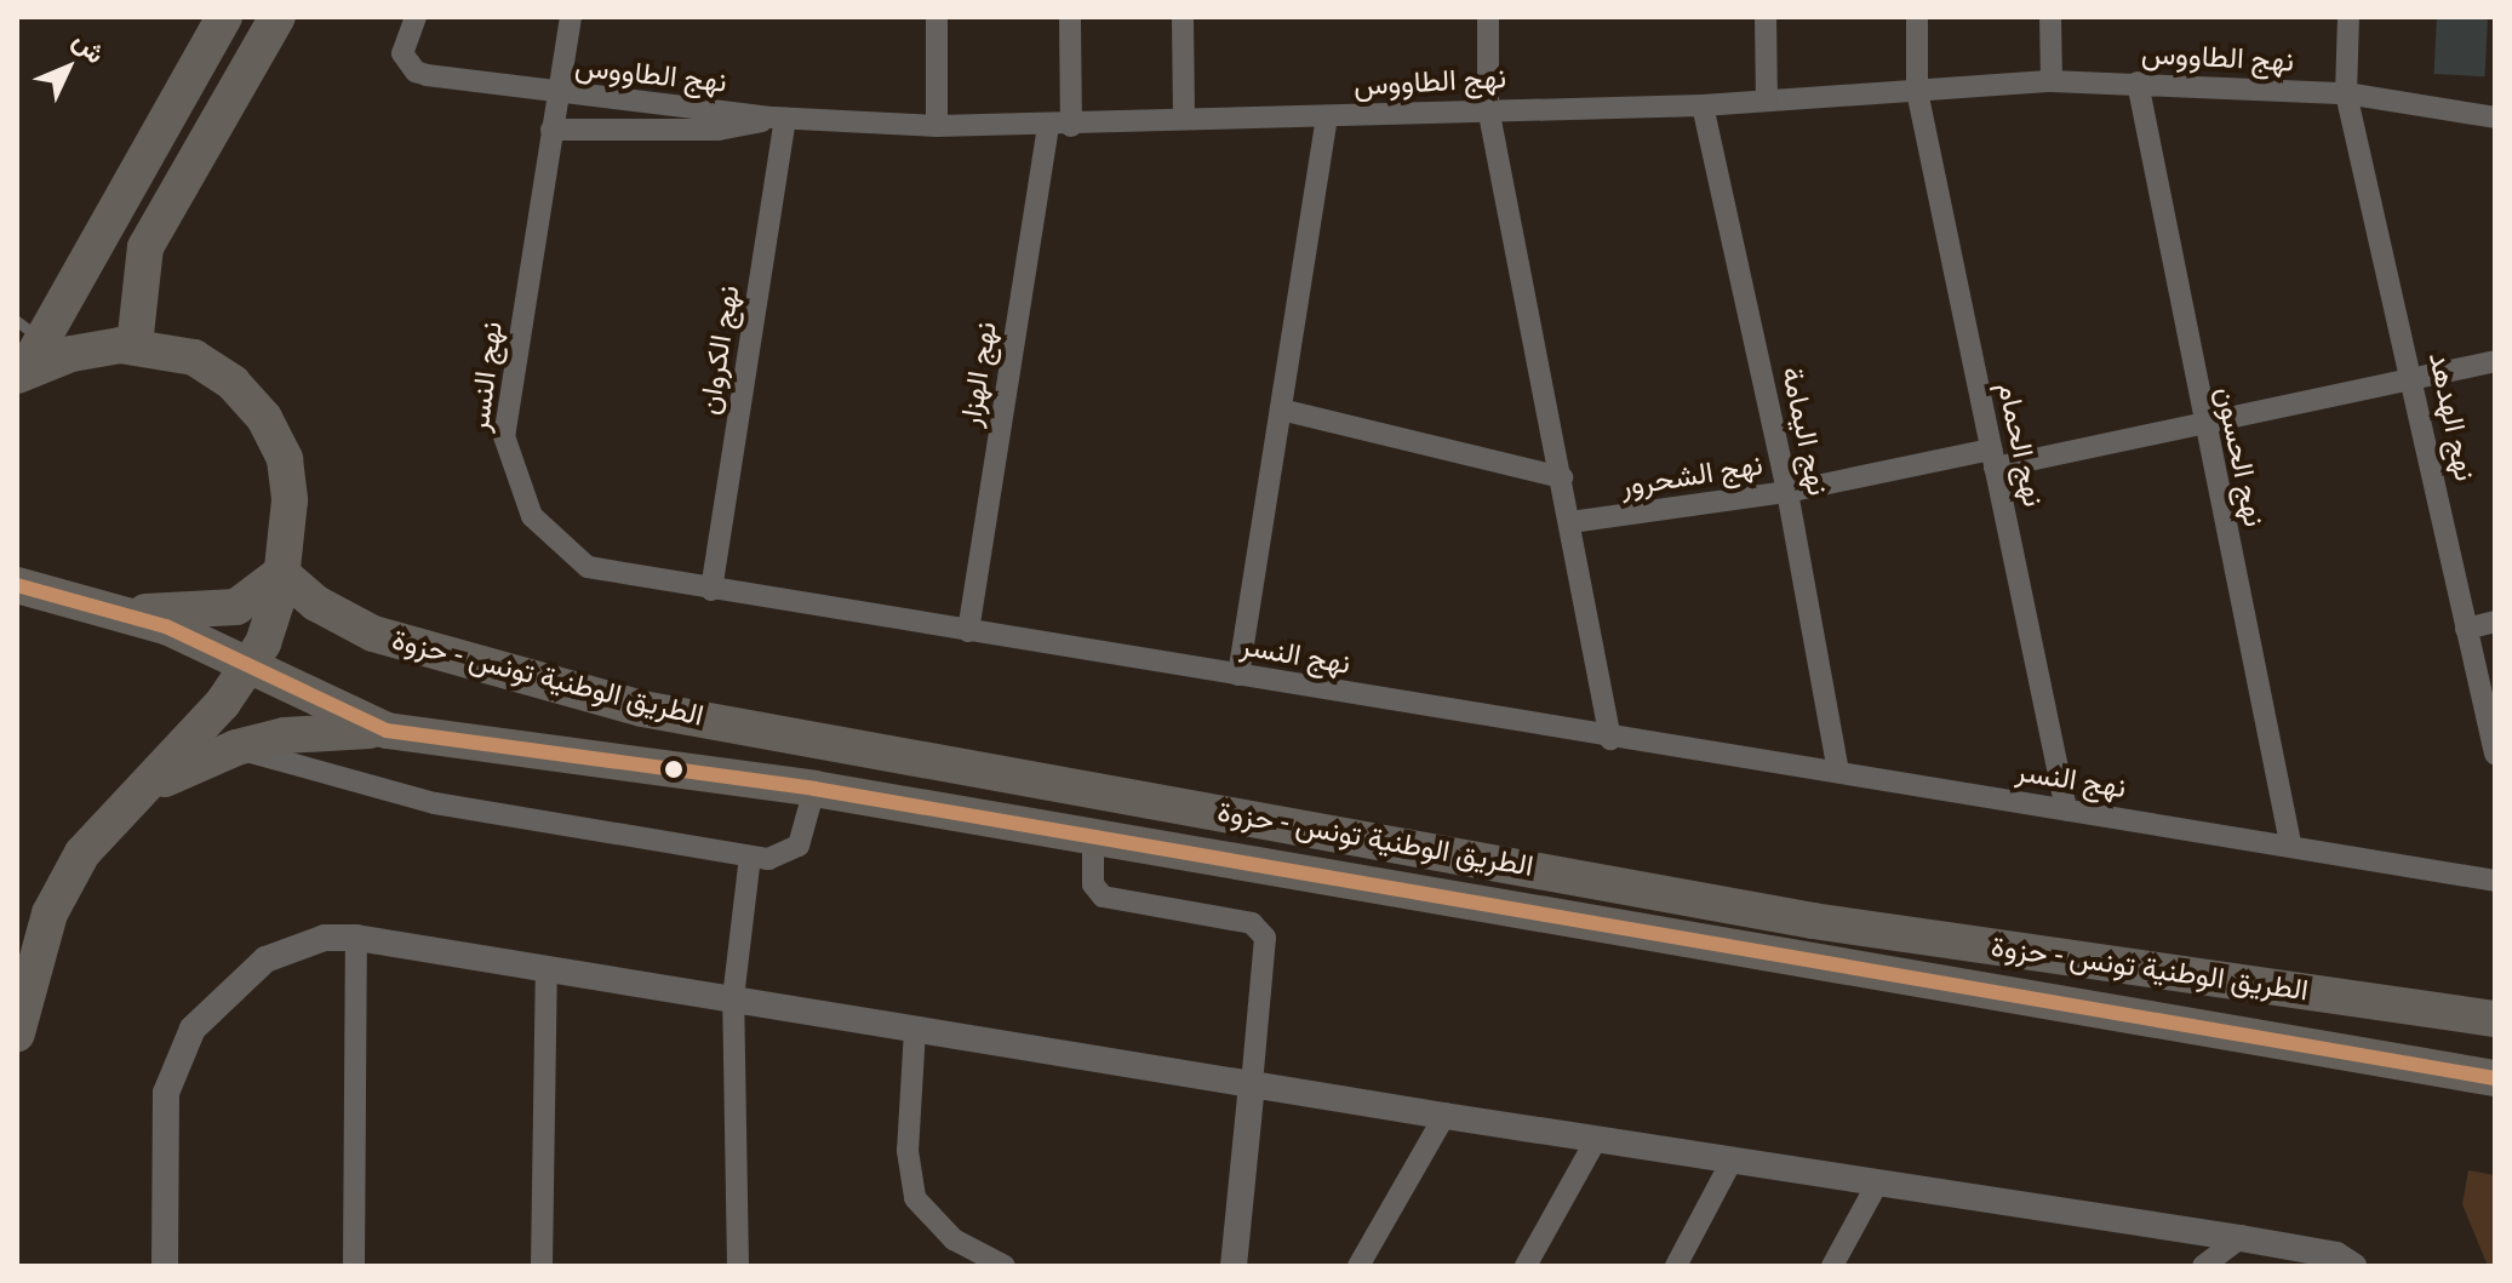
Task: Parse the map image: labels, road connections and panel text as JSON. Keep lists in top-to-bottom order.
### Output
{
  "streets": {
    "highway": ["الطريق الوطنية تونس - حزوة"],
    "street": [
      "نهج الطاووس",
      "نهج الكروان",
      "نهج الهزار",
      "نهج النسر",
      "نهج الهدهد",
      "نهج اليمامة",
      "نهج الحمام",
      "نهج الحسون",
      "نهج الشحرور"
    ]
  },
  "crossings": [
    ["نهج الطاووس", "نهج الكروان"],
    ["نهج الطاووس", "نهج الهزار"],
    ["نهج الطاووس", "نهج النسر"],
    ["نهج الطاووس", "نهج الهدهد"],
    ["نهج الطاووس", "نهج اليمامة"],
    ["نهج الطاووس", "نهج الحمام"],
    ["نهج الطاووس", "نهج الحسون"],
    ["نهج الكروان", "نهج النسر"],
    ["نهج الهزار", "نهج النسر"],
    ["نهج النسر", "نهج اليمامة"],
    ["نهج النسر", "نهج الحمام"],
    ["نهج النسر", "نهج الحسون"],
    ["نهج الهدهد", "نهج الشحرور"],
    ["نهج اليمامة", "نهج الشحرور"],
    ["نهج الحمام", "نهج الشحرور"],
    ["نهج الحسون", "نهج الشحرور"]
  ],
  "north": "top right"
}
